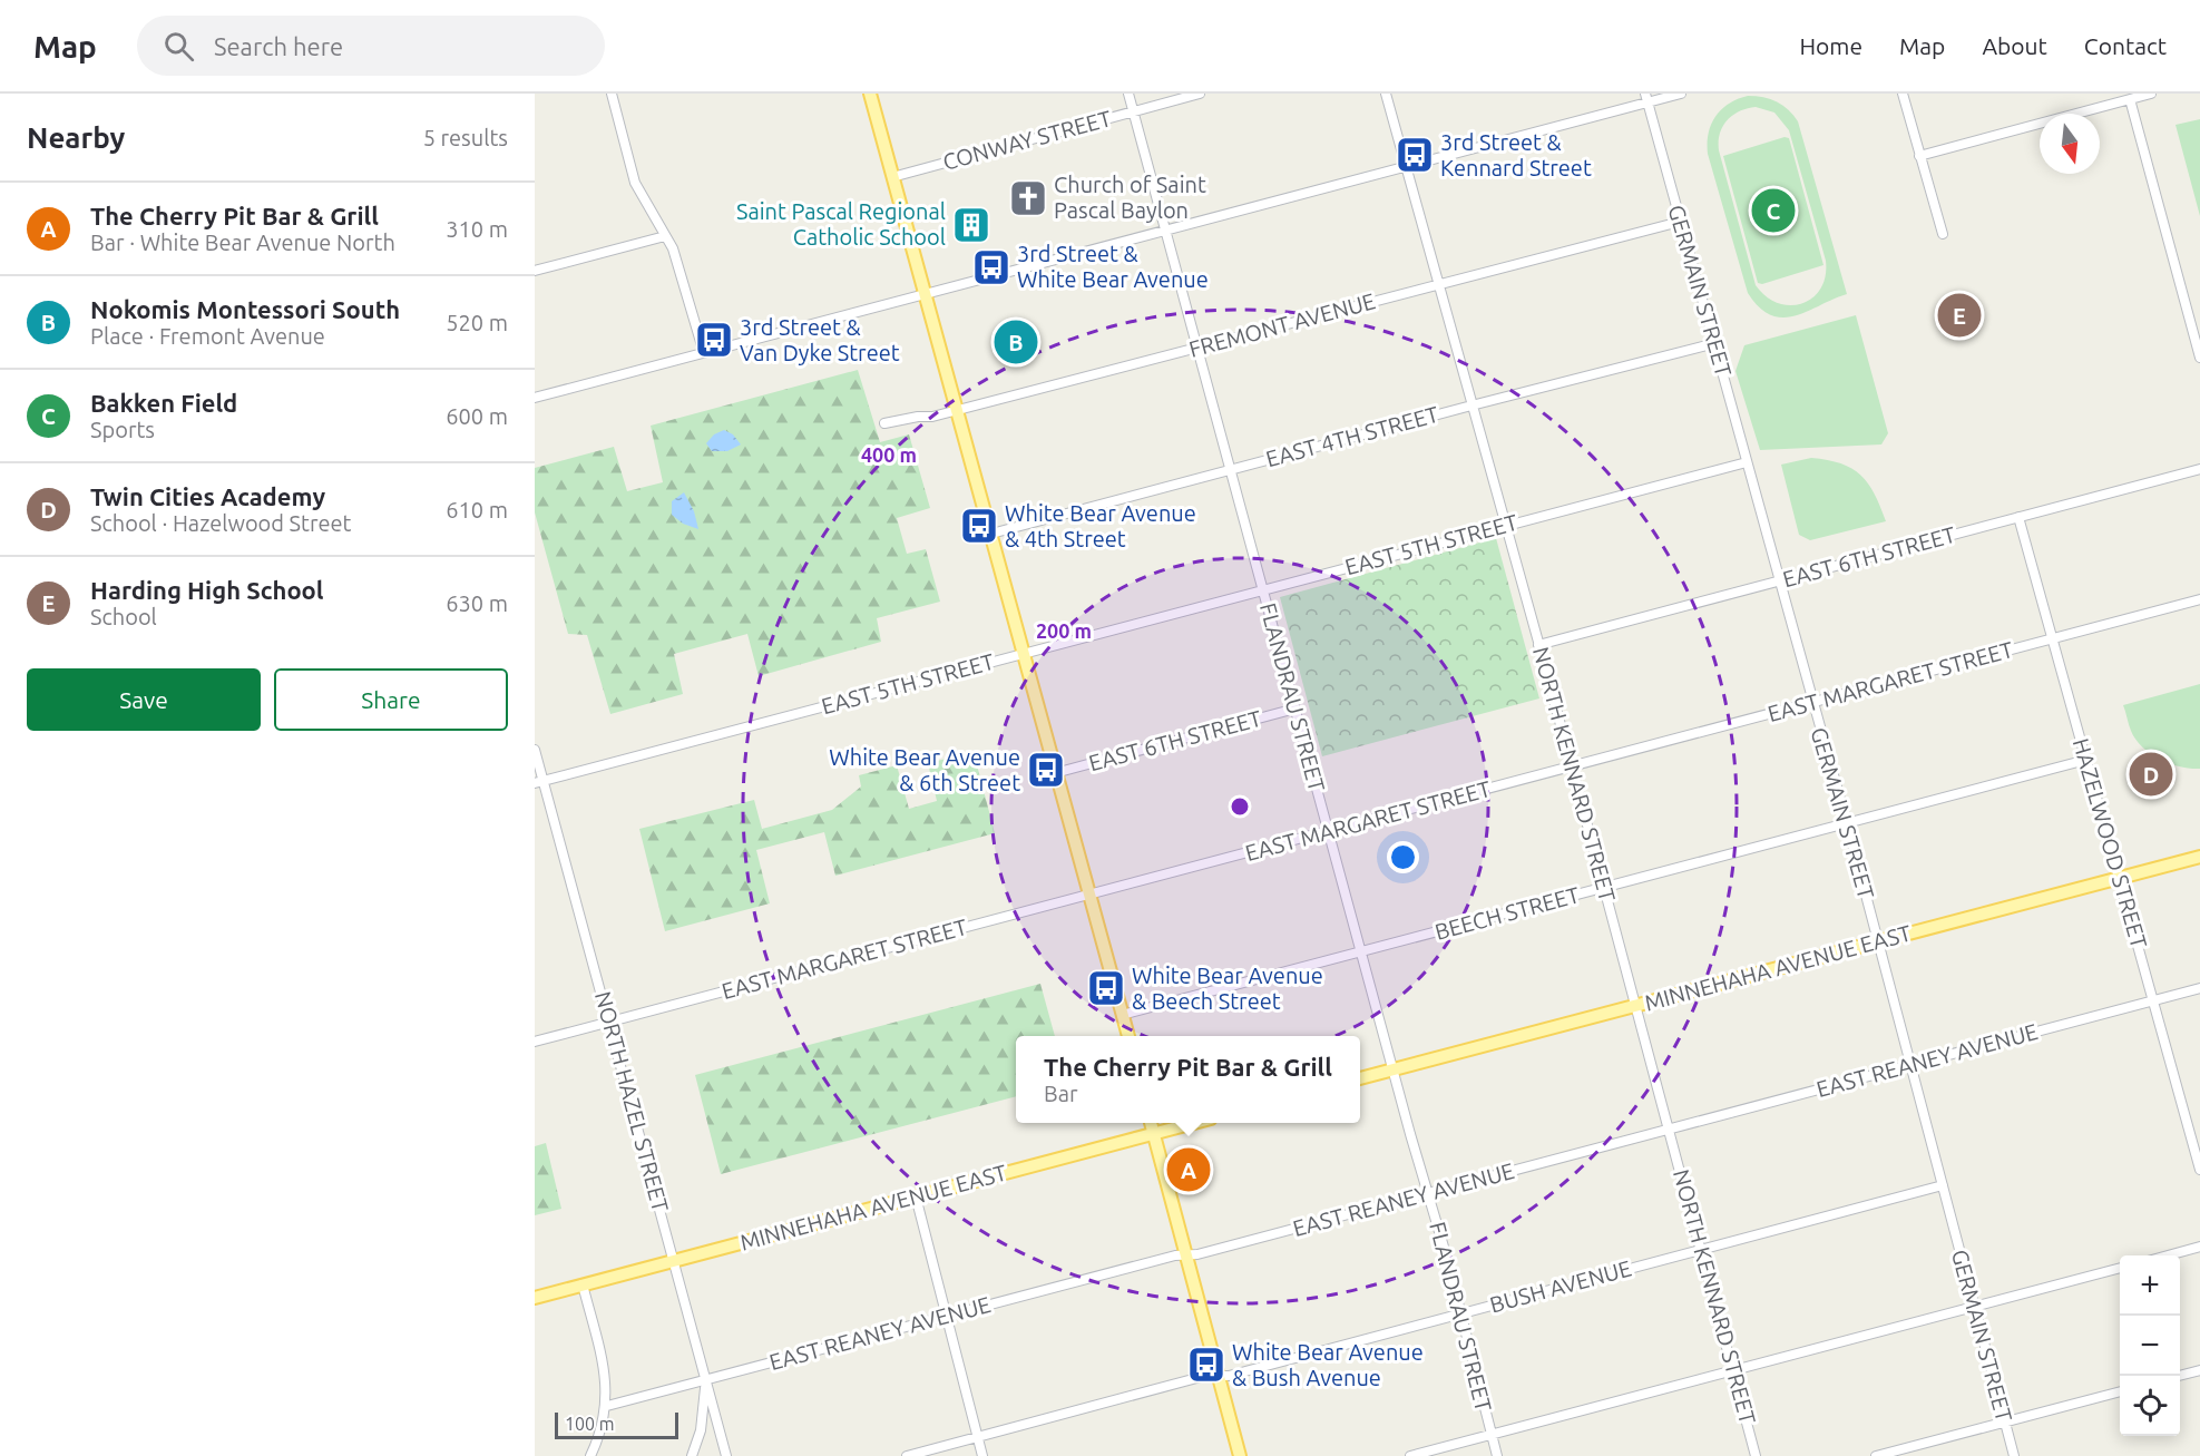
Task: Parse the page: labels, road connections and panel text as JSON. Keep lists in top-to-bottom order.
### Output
{
  "streets": {
    "main road": ["MINNEHAHA AVENUE EAST"],
    "street": [
      "CONWAY STREET",
      "GERMAIN STREET",
      "FREMONT AVENUE",
      "EAST 4TH STREET",
      "EAST 5TH STREET",
      "EAST 6TH STREET",
      "EAST MARGARET STREET",
      "FLANDRAU STREET",
      "NORTH KENNARD STREET",
      "HAZELWOOD STREET",
      "BEECH STREET",
      "EAST REANEY AVENUE",
      "NORTH HAZEL STREET",
      "BUSH AVENUE"
    ]
  },
  "crossings": [
    ["CONWAY STREET", "FLANDRAU STREET"],
    ["GERMAIN STREET", "FREMONT AVENUE"],
    ["GERMAIN STREET", "EAST 4TH STREET"],
    ["GERMAIN STREET", "EAST 5TH STREET"],
    ["GERMAIN STREET", "EAST 6TH STREET"],
    ["GERMAIN STREET", "EAST MARGARET STREET"],
    ["GERMAIN STREET", "BEECH STREET"],
    ["GERMAIN STREET", "MINNEHAHA AVENUE EAST"],
    ["GERMAIN STREET", "EAST REANEY AVENUE"],
    ["GERMAIN STREET", "BUSH AVENUE"],
    ["FREMONT AVENUE", "FLANDRAU STREET"],
    ["FREMONT AVENUE", "NORTH KENNARD STREET"],
    ["EAST 4TH STREET", "FLANDRAU STREET"],
    ["EAST 4TH STREET", "NORTH KENNARD STREET"],
    ["EAST 5TH STREET", "FLANDRAU STREET"],
    ["EAST 5TH STREET", "NORTH KENNARD STREET"],
    ["EAST 5TH STREET", "NORTH HAZEL STREET"],
    ["EAST 6TH STREET", "FLANDRAU STREET"],
    ["EAST 6TH STREET", "NORTH KENNARD STREET"],
    ["EAST 6TH STREET", "HAZELWOOD STREET"],
    ["EAST MARGARET STREET", "FLANDRAU STREET"],
    ["EAST MARGARET STREET", "NORTH KENNARD STREET"],
    ["EAST MARGARET STREET", "HAZELWOOD STREET"],
    ["EAST MARGARET STREET", "NORTH HAZEL STREET"],
    ["FLANDRAU STREET", "BEECH STREET"],
    ["FLANDRAU STREET", "MINNEHAHA AVENUE EAST"],
    ["FLANDRAU STREET", "EAST REANEY AVENUE"],
    ["FLANDRAU STREET", "BUSH AVENUE"],
    ["NORTH KENNARD STREET", "BEECH STREET"],
    ["NORTH KENNARD STREET", "MINNEHAHA AVENUE EAST"],
    ["NORTH KENNARD STREET", "EAST REANEY AVENUE"],
    ["NORTH KENNARD STREET", "BUSH AVENUE"],
    ["HAZELWOOD STREET", "BEECH STREET"],
    ["HAZELWOOD STREET", "MINNEHAHA AVENUE EAST"],
    ["HAZELWOOD STREET", "EAST REANEY AVENUE"],
    ["MINNEHAHA AVENUE EAST", "NORTH HAZEL STREET"],
    ["EAST REANEY AVENUE", "NORTH HAZEL STREET"]
  ],
  "places": {
    "bus stop": [
      "3rd Street & Kennard Street",
      "3rd Street & White Bear Avenue",
      "3rd Street & Van Dyke Street",
      "White Bear Avenue & 4th Street",
      "White Bear Avenue & 6th Street",
      "White Bear Avenue & Beech Street",
      "White Bear Avenue & Bush Avenue"
    ],
    "church": ["Church of Saint Pascal Baylon"],
    "building": ["Saint Pascal Regional Catholic School"]
  },
  "scale_bar": "100 m",
  "north": "bottom",
  "page": {
    "header": "Map",
    "search": "Search here",
    "nav": [
      "Home",
      "Map",
      "About",
      "Contact"
    ],
    "heading": ["Nearby", "5 results"],
    "list": [
      {
        "mark": "A",
        "name": "The Cherry Pit Bar & Grill",
        "note": "Bar · White Bear Avenue North",
        "value": "310 m"
      },
      {
        "mark": "B",
        "name": "Nokomis Montessori South",
        "note": "Place · Fremont Avenue",
        "value": "520 m"
      },
      {
        "mark": "C",
        "name": "Bakken Field",
        "note": "Sports",
        "value": "600 m"
      },
      {
        "mark": "D",
        "name": "Twin Cities Academy",
        "note": "School · Hazelwood Street",
        "value": "610 m"
      },
      {
        "mark": "E",
        "name": "Harding High School",
        "note": "School",
        "value": "630 m"
      }
    ],
    "pins": [
      "C",
      "E",
      "B",
      "D",
      "A"
    ],
    "buttons": ["Save", "Share"],
    "popup": ["The Cherry Pit Bar & Grill", "Bar"],
    "map_buttons": ["+", "−"],
    "scale": "100 m"
  },
  "rings": ["400 m", "200 m"]
}
